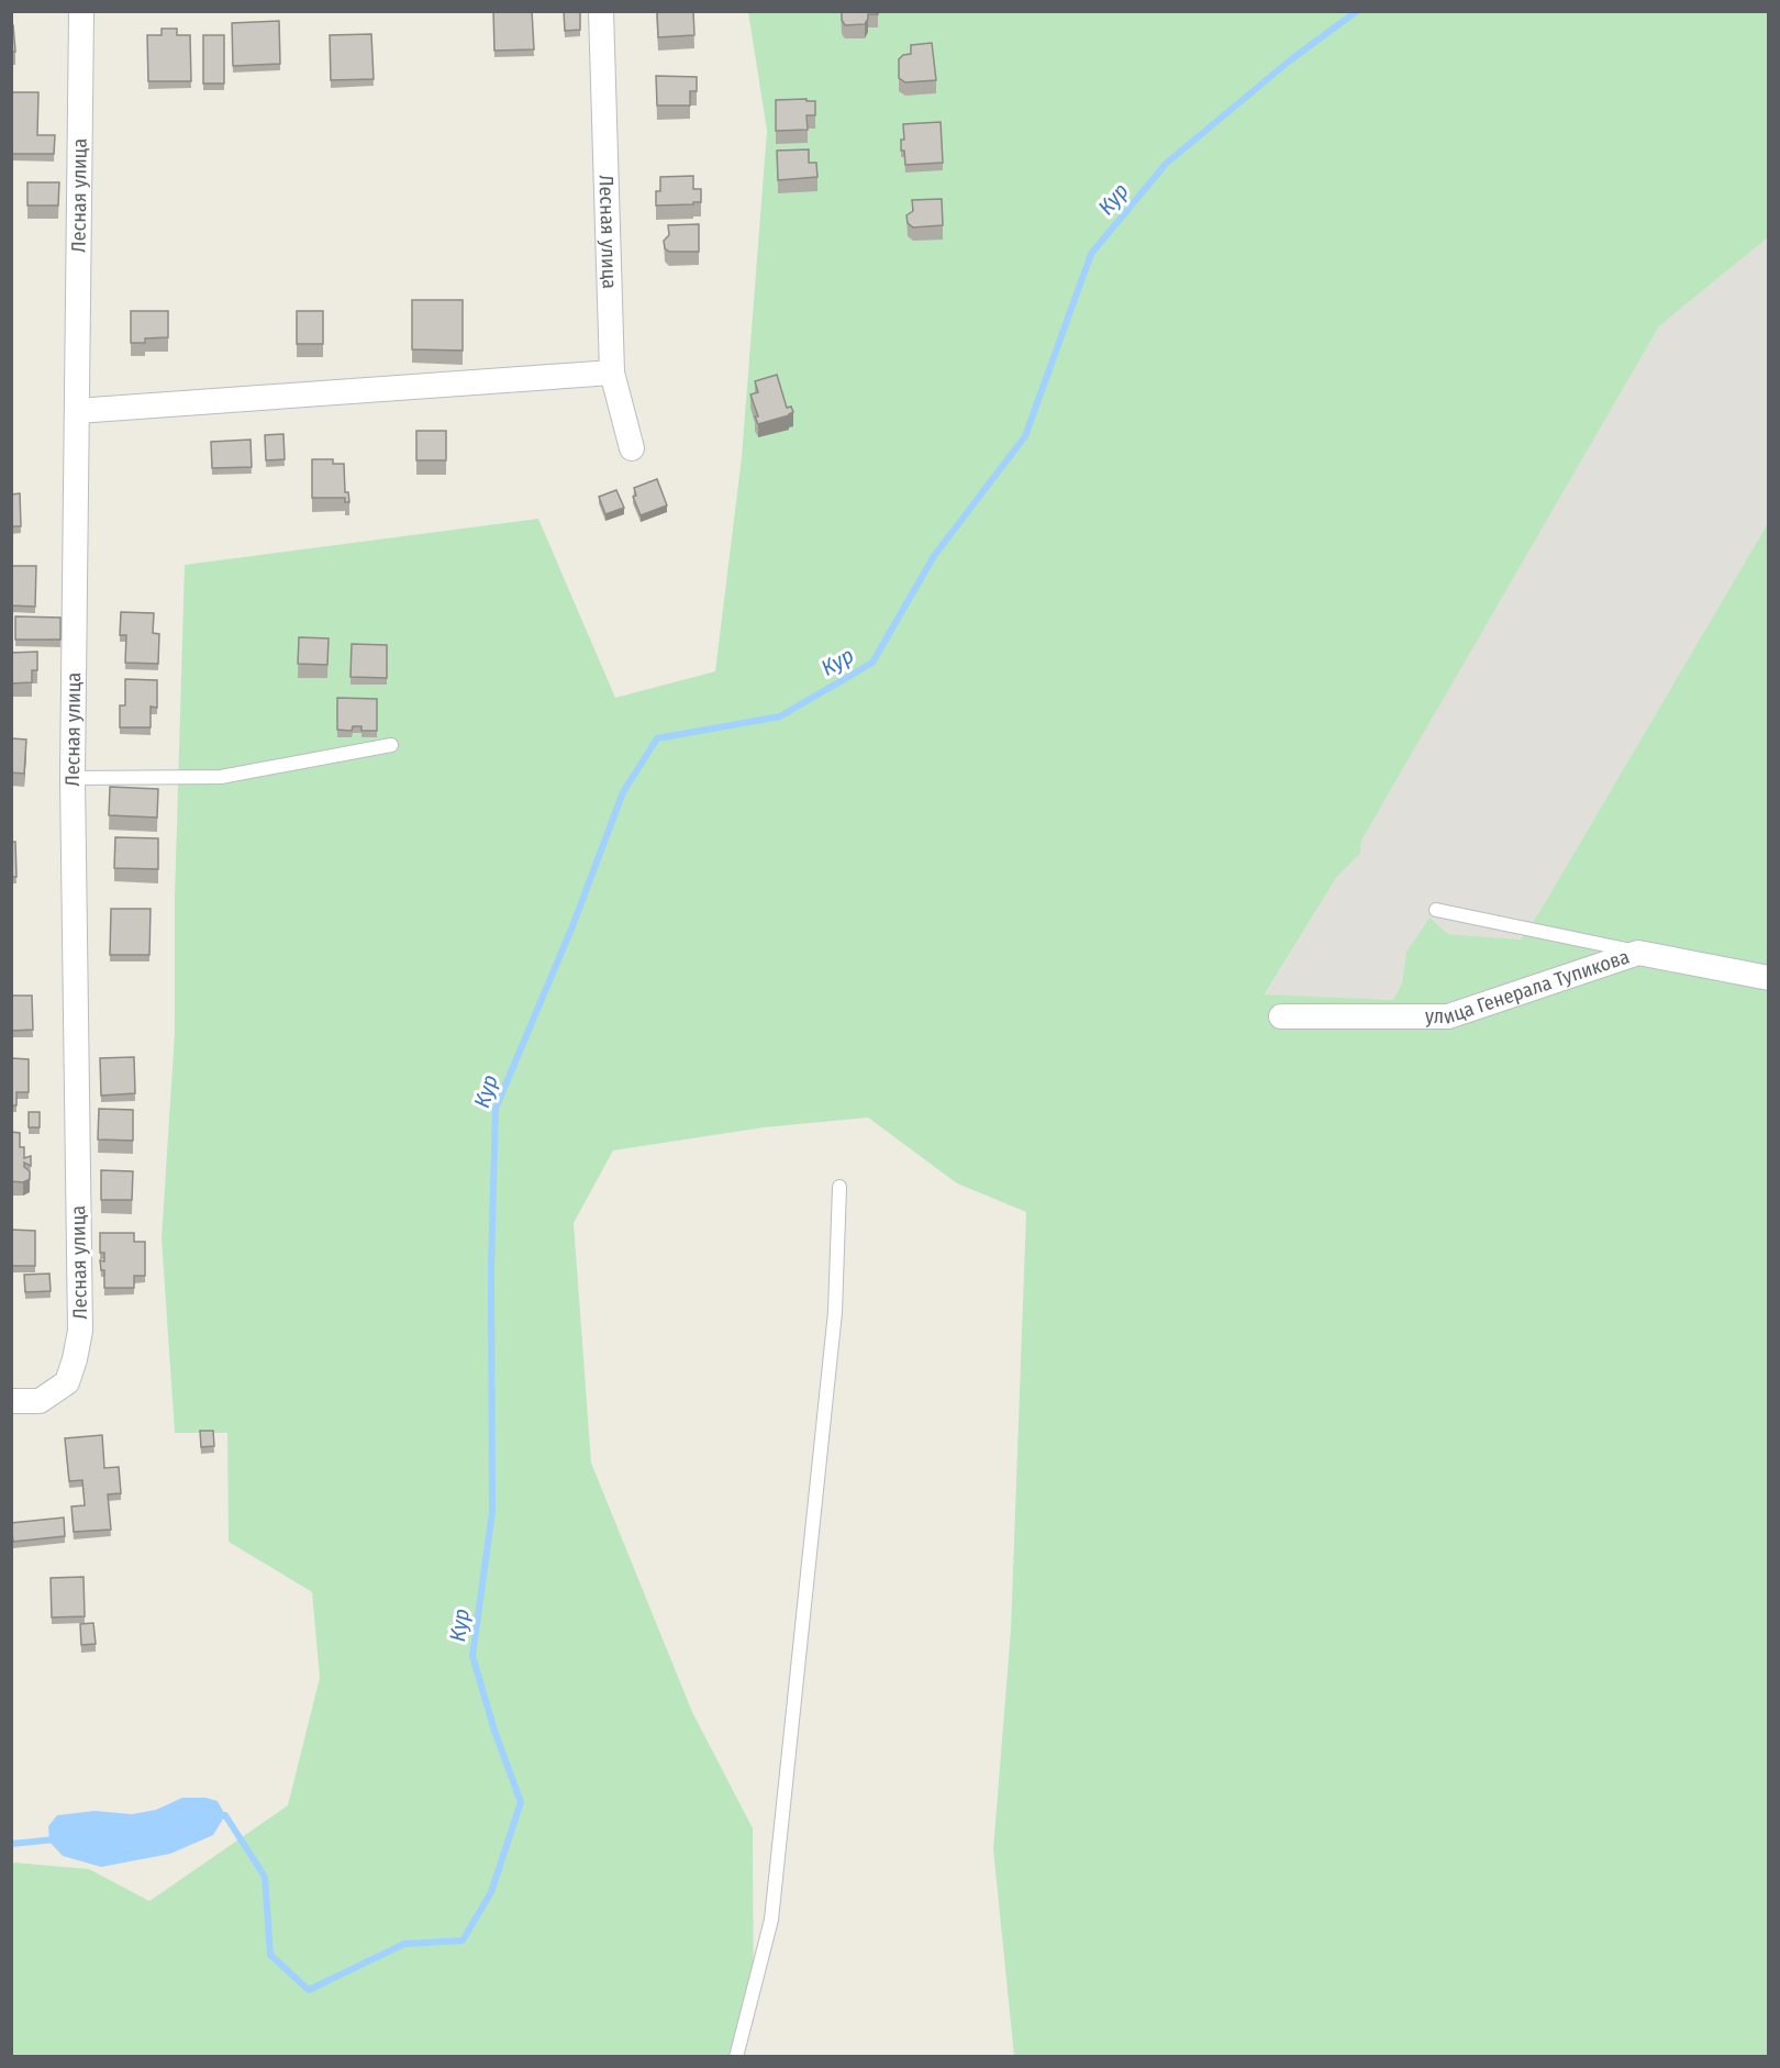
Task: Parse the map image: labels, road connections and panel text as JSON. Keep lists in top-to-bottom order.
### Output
{
  "streets": {
    "street": ["Лесная улица", "улица Генерала Тупикова"]
  },
  "water": ["Кур"]
}
